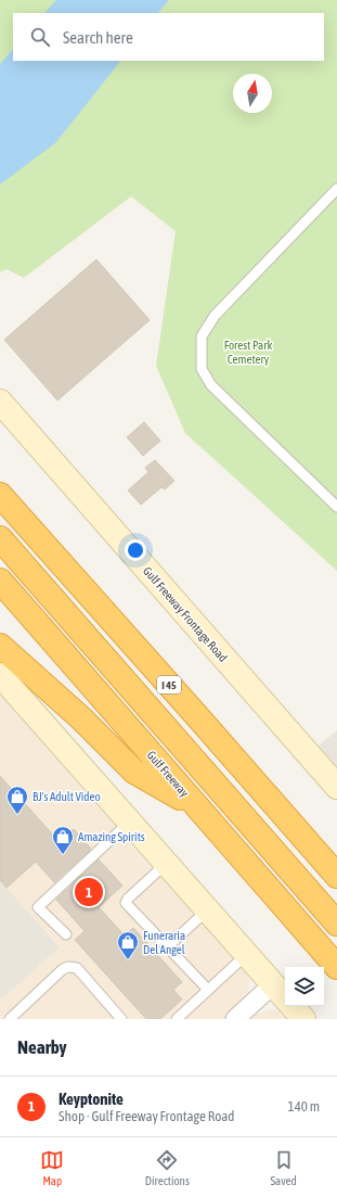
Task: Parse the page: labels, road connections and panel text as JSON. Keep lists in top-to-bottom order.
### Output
{
  "streets": {
    "highway": ["I 45", "Gulf Freeway"],
    "main road": ["Gulf Freeway Frontage Road"]
  },
  "parks": ["Forest Park Cemetery"],
  "places": {
    "shop": ["BJ's Adult Video", "Amazing Spirits", "Funeraria Del Angel"]
  },
  "north": "top",
  "page": {
    "search": "Search here",
    "pins": "1",
    "heading": "Nearby",
    "list": [
      {
        "mark": "1",
        "name": "Keyptonite",
        "note": "Shop · Gulf Freeway Frontage Road",
        "value": "140 m"
      }
    ],
    "nav": ["Map", "Directions", "Saved"]
  }
}
